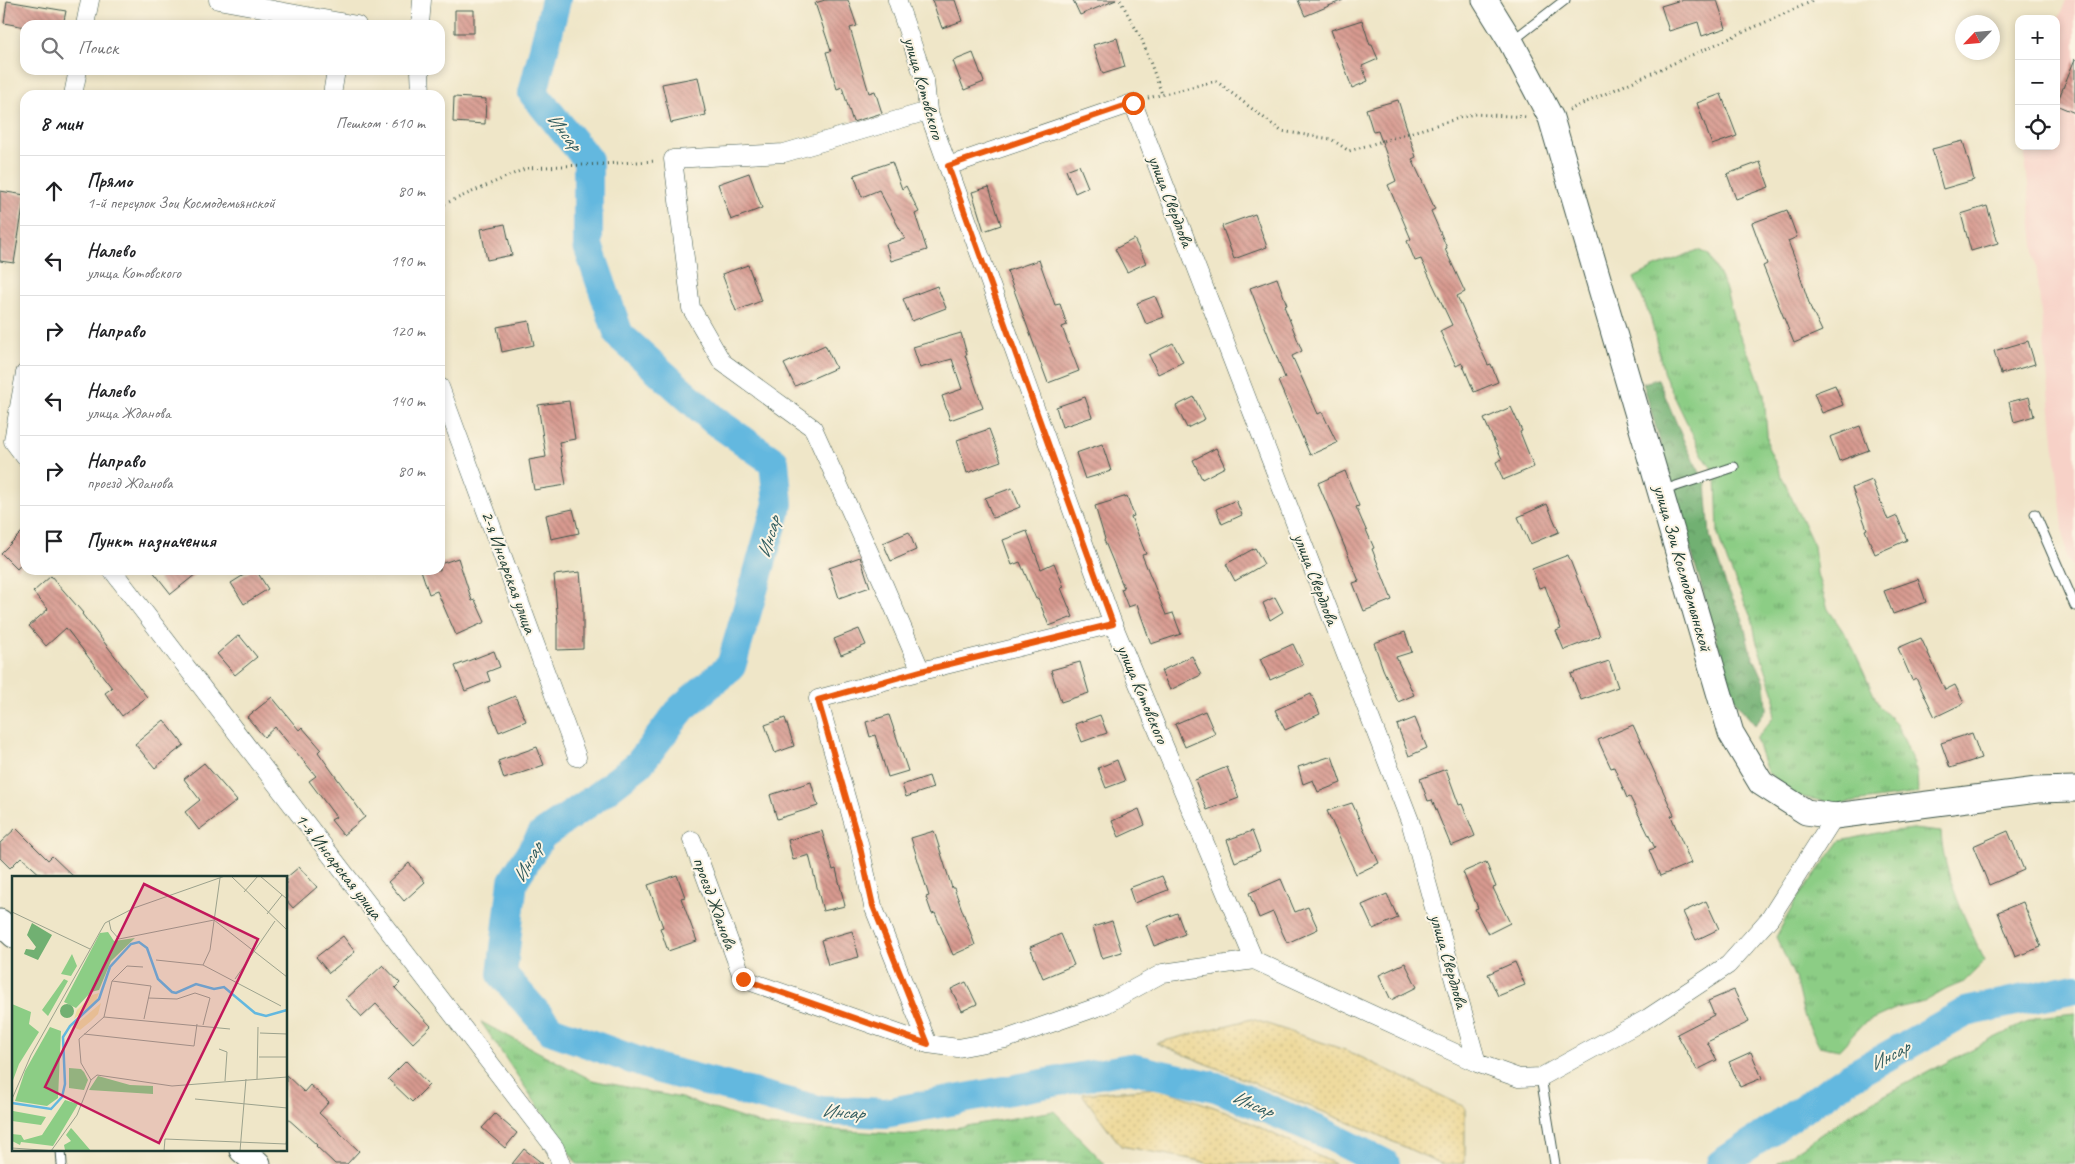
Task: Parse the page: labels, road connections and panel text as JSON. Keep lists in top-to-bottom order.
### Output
{
  "streets": {
    "street": [
      "улица Котовского",
      "улица Свердлова",
      "улица Зои Космодемьянской",
      "2-я Инсарская улица",
      "1-я Инсарская улица",
      "проезд Жданова"
    ]
  },
  "water": ["Инсар"],
  "north": "bottom left",
  "page": {
    "map_buttons": ["+", "−"],
    "search": "Поиск",
    "heading": ["8 мин", "Пешком · 610 m"],
    "list": [
      ["Прямо", "1-й переулок Зои Космодемьянской", "80 m"],
      ["Налево", "улица Котовского", "190 m"],
      ["Направо", "120 m"],
      ["Налево", "улица Жданова", "140 m"],
      ["Направо", "проезд Жданова", "80 m"],
      "Пункт назначения"
    ]
  }
}
